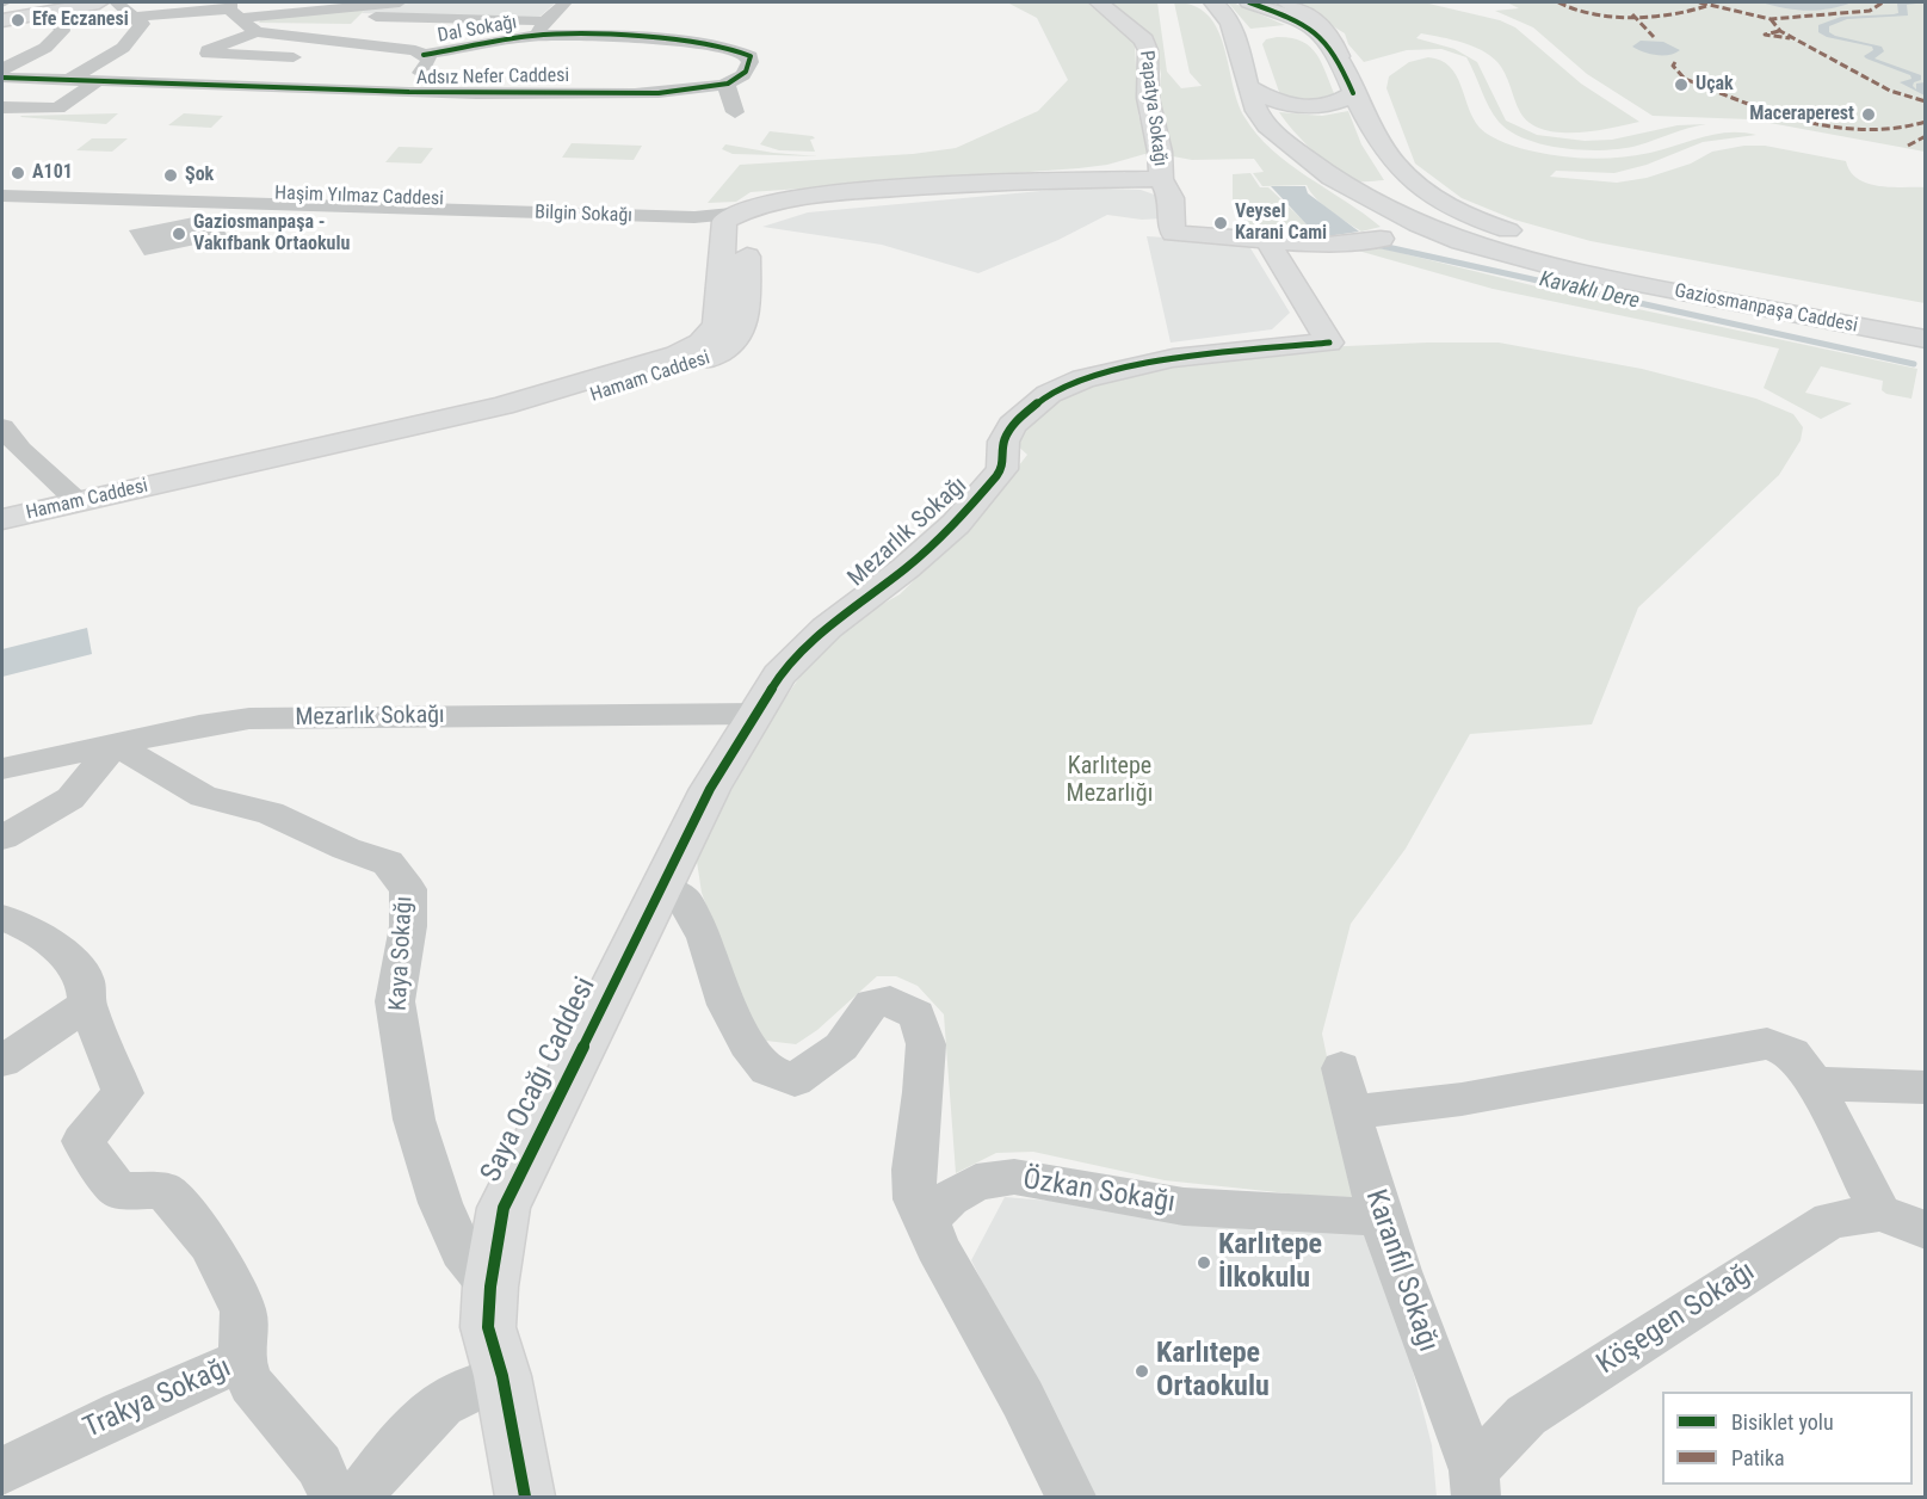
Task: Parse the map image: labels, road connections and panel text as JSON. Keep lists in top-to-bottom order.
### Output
{
  "streets": {
    "main road": [
      "Papatya Sokağı",
      "Bilgin Sokağı",
      "Gaziosmanpaşa Caddesi",
      "Hamam Caddesi",
      "Mezarlık Sokağı",
      "Saya Ocağı Caddesi"
    ],
    "street": [
      "Dal Sokağı",
      "Adsız Nefer Caddesi",
      "Kaya Sokağı",
      "Özkan Sokağı",
      "Karanfil Sokağı",
      "Köşegen Sokağı",
      "Trakya Sokağı"
    ]
  },
  "crossings": [
    ["Dal Sokağı", "Adsız Nefer Caddesi"],
    ["Papatya Sokağı", "Bilgin Sokağı"],
    ["Papatya Sokağı", "Mezarlık Sokağı"],
    ["Bilgin Sokağı", "Hamam Caddesi"],
    ["Mezarlık Sokağı", "Kaya Sokağı"],
    ["Mezarlık Sokağı", "Saya Ocağı Caddesi"],
    ["Kaya Sokağı", "Saya Ocağı Caddesi"],
    ["Özkan Sokağı", "Karanfil Sokağı"],
    ["Karanfil Sokağı", "Köşegen Sokağı"]
  ],
  "water": ["Kavaklı Dere"],
  "parks": ["Karlıtepe Mezarlığı"],
  "places": [
    "Efe Eczanesi",
    "Uçak",
    "Maceraperest",
    "A101",
    "Şok",
    "Veysel Karani Cami",
    "Gaziosmanpaşa - Vakıfbank Ortaokulu",
    "Karlıtepe İlkokulu",
    "Karlıtepe Ortaokulu"
  ],
  "legend": ["Bisiklet yolu", "Patika"]
}
